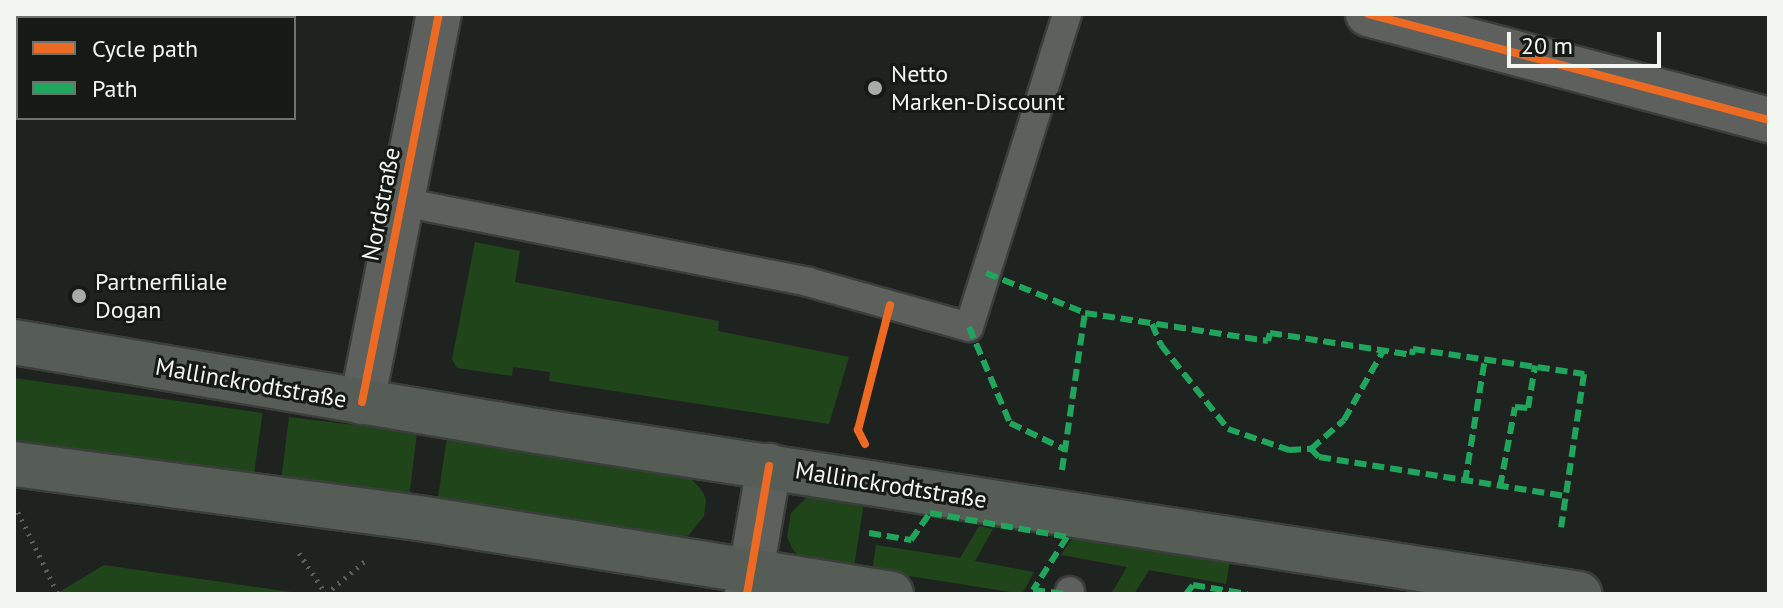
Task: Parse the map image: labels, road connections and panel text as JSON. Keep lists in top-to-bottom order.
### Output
{
  "streets": {
    "main road": ["Mallinckrodtstraße"],
    "street": ["Nordstraße"]
  },
  "crossings": [
    ["Nordstraße", "Mallinckrodtstraße"]
  ],
  "places": ["Netto Marken-Discount", "Partnerfiliale Dogan"],
  "legend": ["Cycle path", "Path"],
  "scale_bar": "20 m"
}
